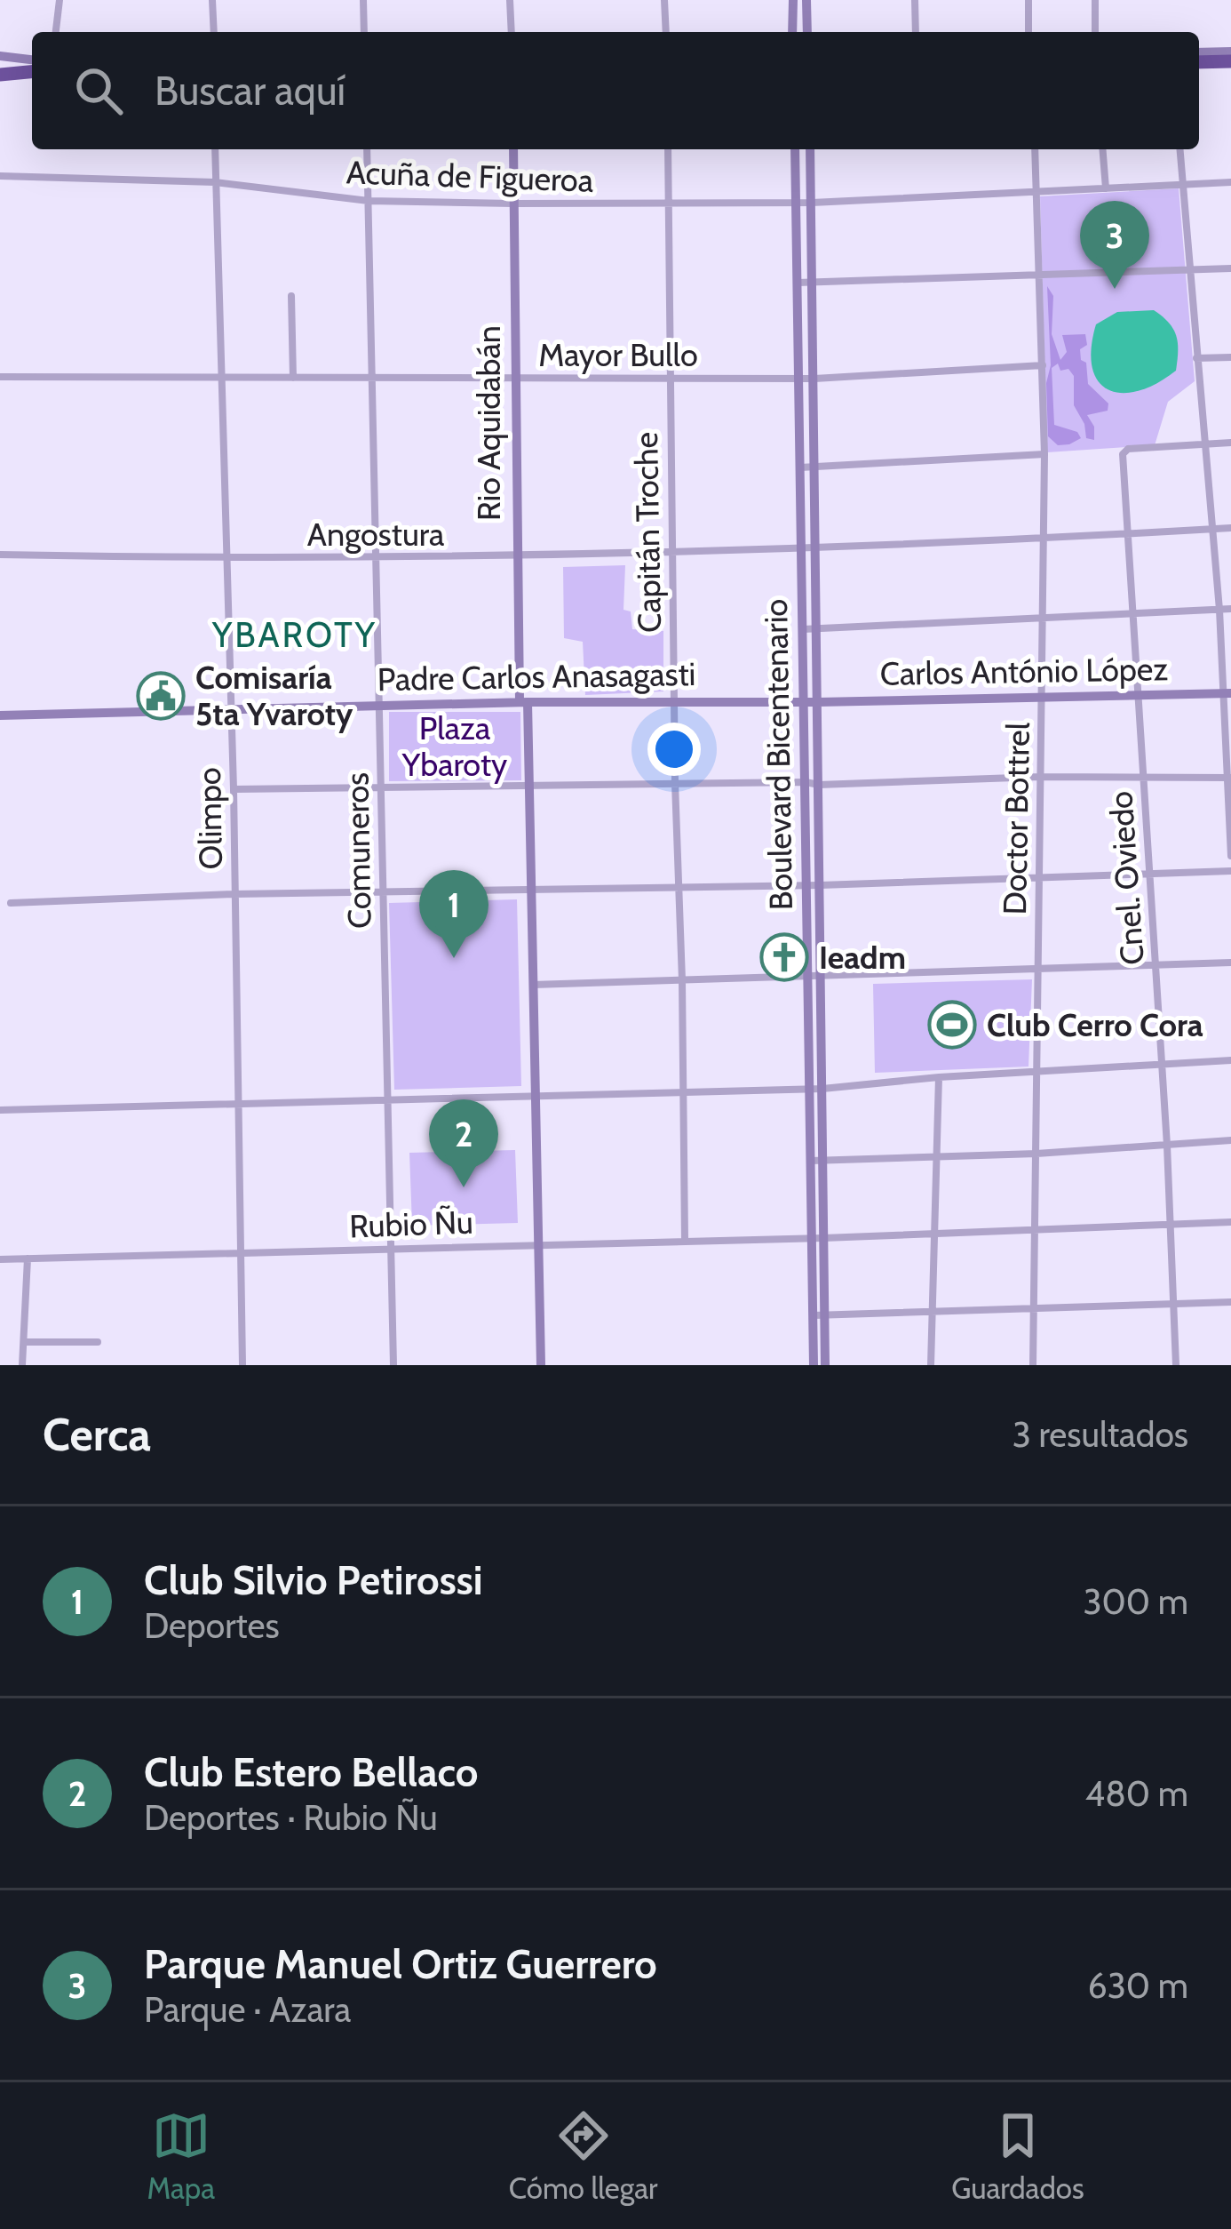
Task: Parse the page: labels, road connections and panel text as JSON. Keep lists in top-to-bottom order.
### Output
{
  "streets": {
    "main road": [
      "Rio Aquidabán",
      "Carlos António López",
      "Padre Carlos Anasagasti",
      "Boulevard Bicentenario"
    ],
    "street": [
      "Acuña de Figueroa",
      "Mayor Bullo",
      "Capitán Troche",
      "Angostura",
      "Olimpo",
      "Doctor Bottrel",
      "Comuneros",
      "Cnel. Oviedo",
      "Rubio Ñu"
    ]
  },
  "crossings": [
    ["Acuña de Figueroa", "Rio Aquidabán"],
    ["Acuña de Figueroa", "Capitán Troche"],
    ["Acuña de Figueroa", "Boulevard Bicentenario"],
    ["Acuña de Figueroa", "Olimpo"],
    ["Acuña de Figueroa", "Doctor Bottrel"],
    ["Acuña de Figueroa", "Comuneros"],
    ["Mayor Bullo", "Rio Aquidabán"],
    ["Mayor Bullo", "Capitán Troche"],
    ["Mayor Bullo", "Boulevard Bicentenario"],
    ["Mayor Bullo", "Olimpo"],
    ["Mayor Bullo", "Doctor Bottrel"],
    ["Mayor Bullo", "Comuneros"],
    ["Rio Aquidabán", "Angostura"],
    ["Rio Aquidabán", "Padre Carlos Anasagasti"],
    ["Rio Aquidabán", "Rubio Ñu"],
    ["Capitán Troche", "Angostura"],
    ["Capitán Troche", "Padre Carlos Anasagasti"],
    ["Capitán Troche", "Rubio Ñu"],
    ["Angostura", "Boulevard Bicentenario"],
    ["Angostura", "Olimpo"],
    ["Angostura", "Doctor Bottrel"],
    ["Angostura", "Comuneros"],
    ["Angostura", "Cnel. Oviedo"],
    ["Carlos António López", "Padre Carlos Anasagasti"],
    ["Carlos António López", "Boulevard Bicentenario"],
    ["Carlos António López", "Doctor Bottrel"],
    ["Carlos António López", "Cnel. Oviedo"],
    ["Padre Carlos Anasagasti", "Boulevard Bicentenario"],
    ["Padre Carlos Anasagasti", "Olimpo"],
    ["Padre Carlos Anasagasti", "Comuneros"],
    ["Boulevard Bicentenario", "Rubio Ñu"],
    ["Olimpo", "Rubio Ñu"],
    ["Doctor Bottrel", "Rubio Ñu"],
    ["Comuneros", "Rubio Ñu"],
    ["Cnel. Oviedo", "Rubio Ñu"]
  ],
  "districts": ["YBAROTY"],
  "parks": ["Plaza Ybaroty"],
  "places": {
    "public building": ["Comisaría 5ta Yvaroty"],
    "church": ["Ieadm"],
    "sports": ["Club Cerro Cora"]
  },
  "page": {
    "search": "Buscar aquí",
    "pins": ["3", "1", "2"],
    "heading": ["Cerca", "3 resultados"],
    "list": [
      {
        "mark": "1",
        "name": "Club Silvio Petirossi",
        "note": "Deportes",
        "value": "300 m"
      },
      {
        "mark": "2",
        "name": "Club Estero Bellaco",
        "note": "Deportes · Rubio Ñu",
        "value": "480 m"
      },
      {
        "mark": "3",
        "name": "Parque Manuel Ortiz Guerrero",
        "note": "Parque · Azara",
        "value": "630 m"
      }
    ],
    "nav": ["Mapa", "Cómo llegar", "Guardados"]
  }
}
